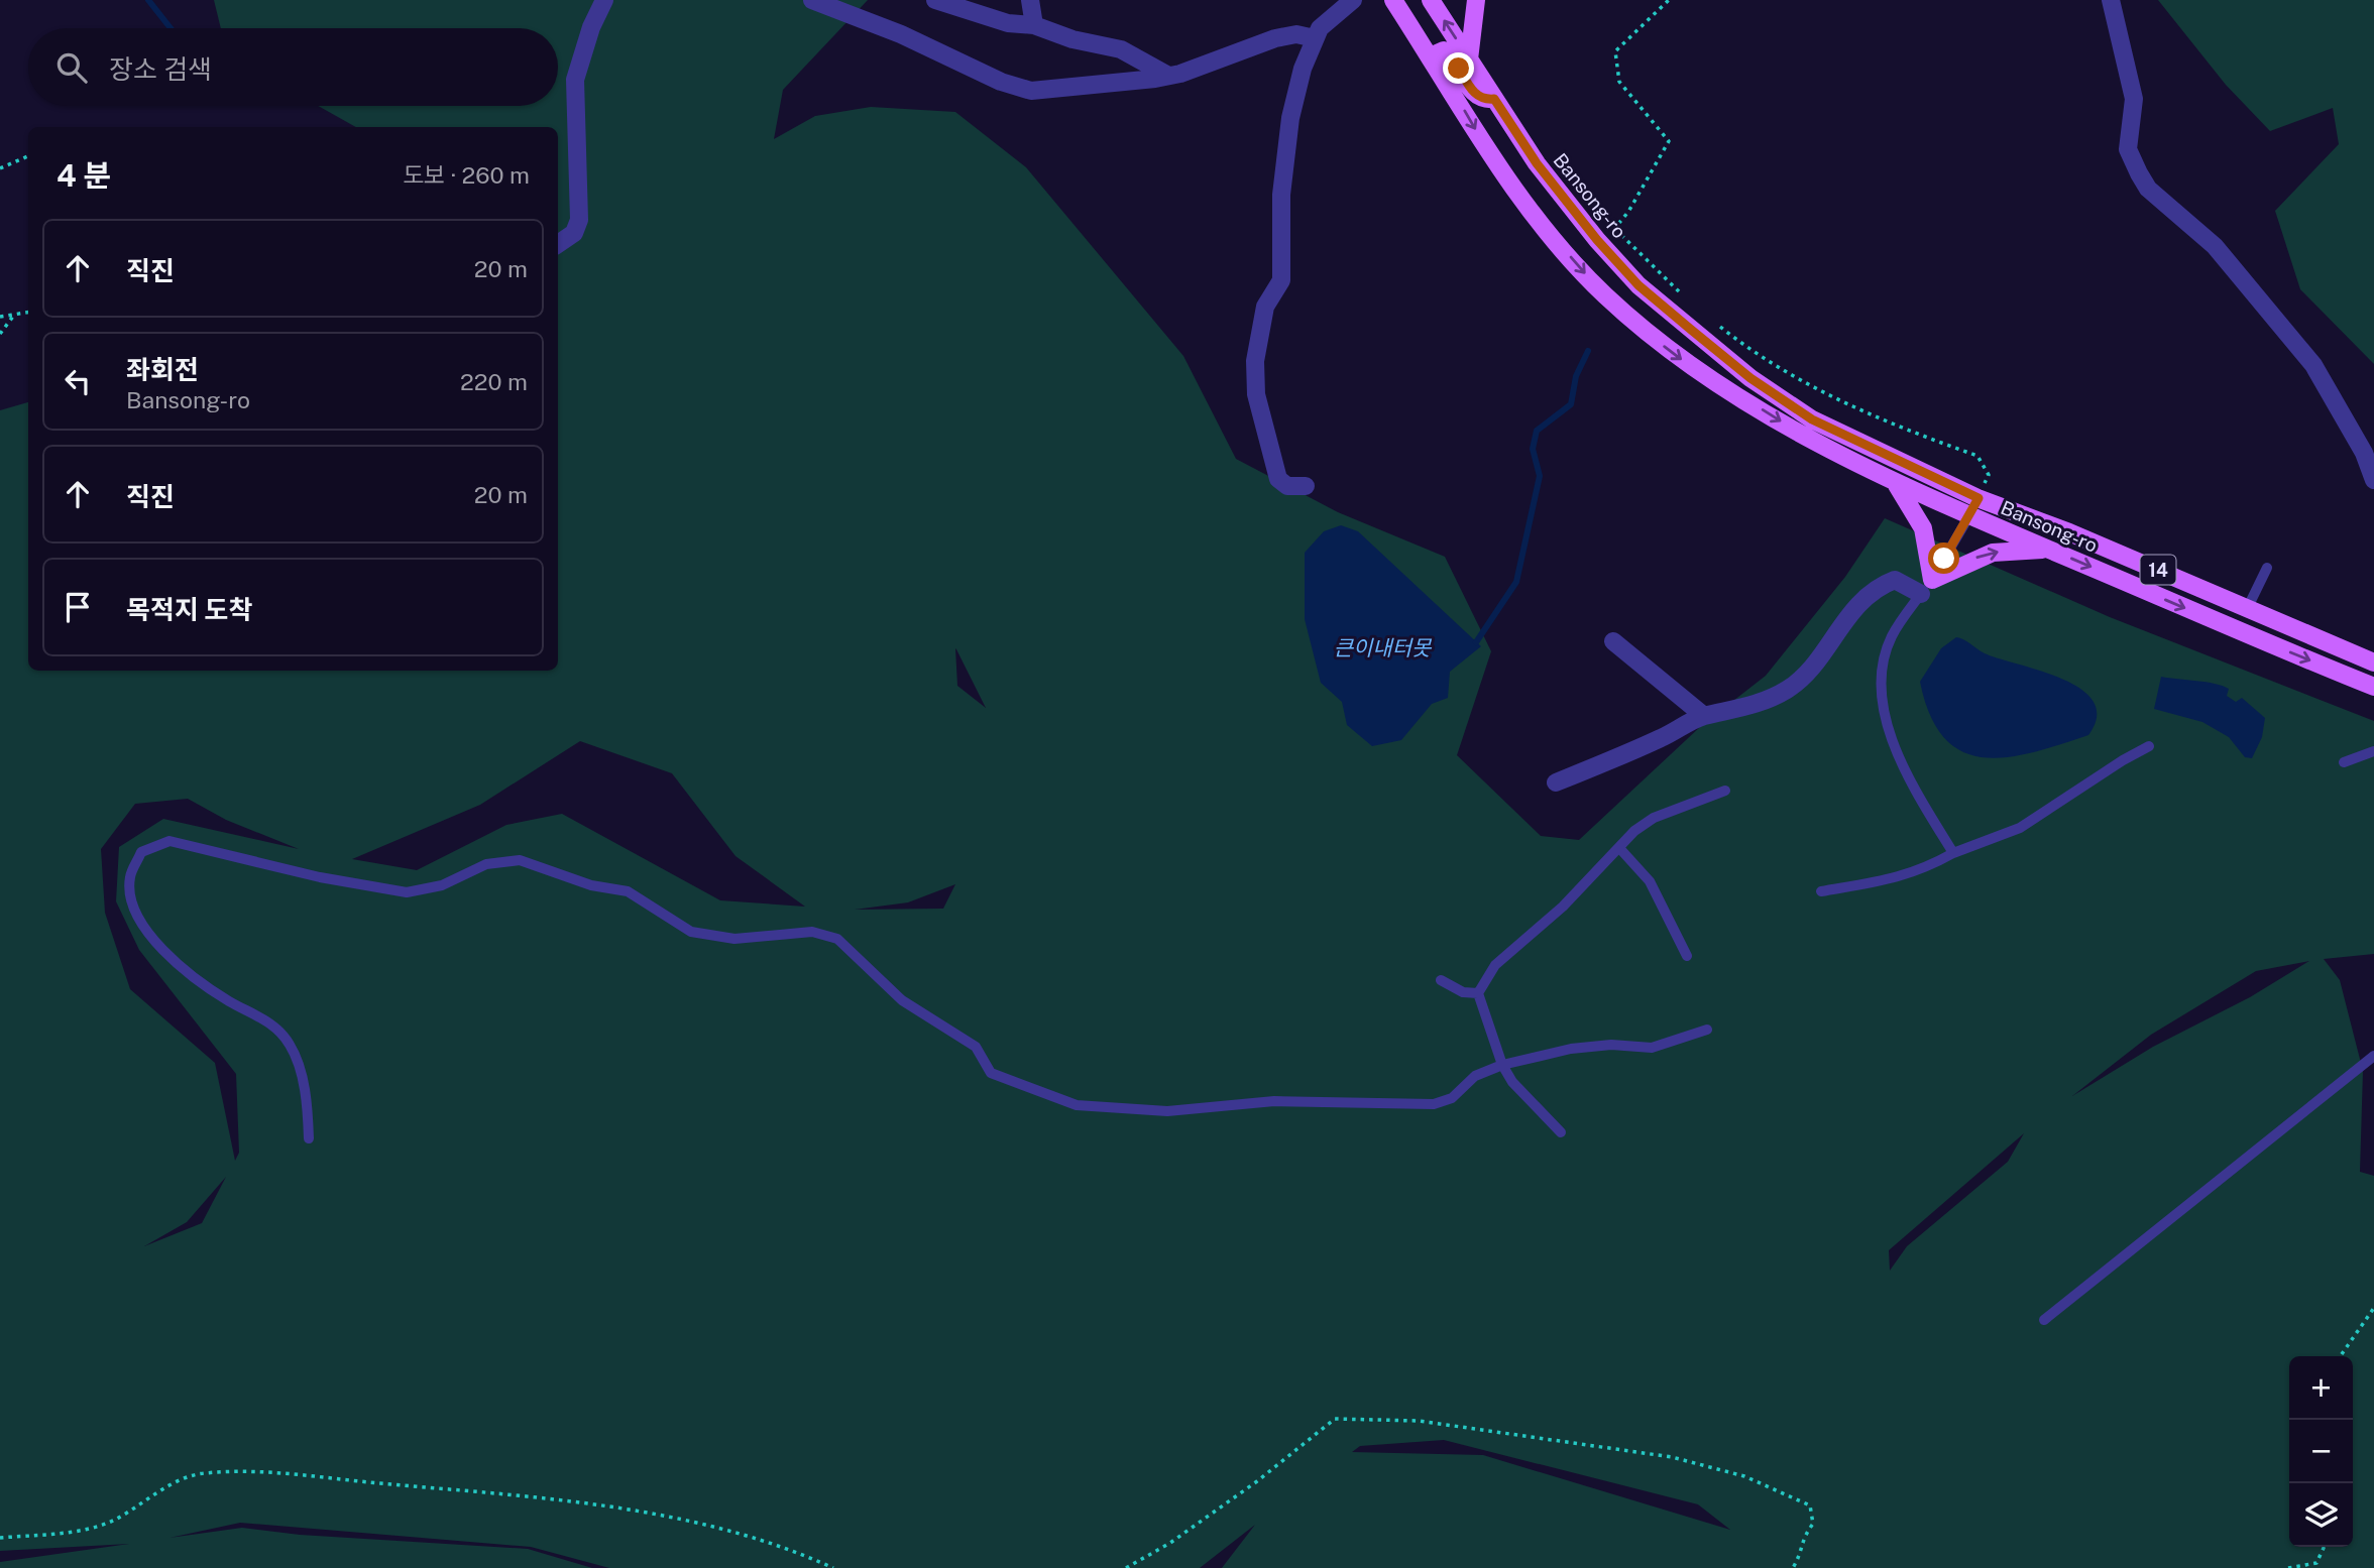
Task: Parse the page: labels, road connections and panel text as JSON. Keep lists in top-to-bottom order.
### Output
{
  "streets": {
    "main road": ["Bansong-ro", "14"]
  },
  "water": ["큰이내터못"],
  "page": {
    "search": "장소 검색",
    "heading": ["4 분", "도보 · 260 m"],
    "list": [
      ["직진", "20 m"],
      ["좌회전", "Bansong-ro", "220 m"],
      ["직진", "20 m"],
      "목적지 도착"
    ],
    "map_buttons": ["+", "−"]
  }
}
